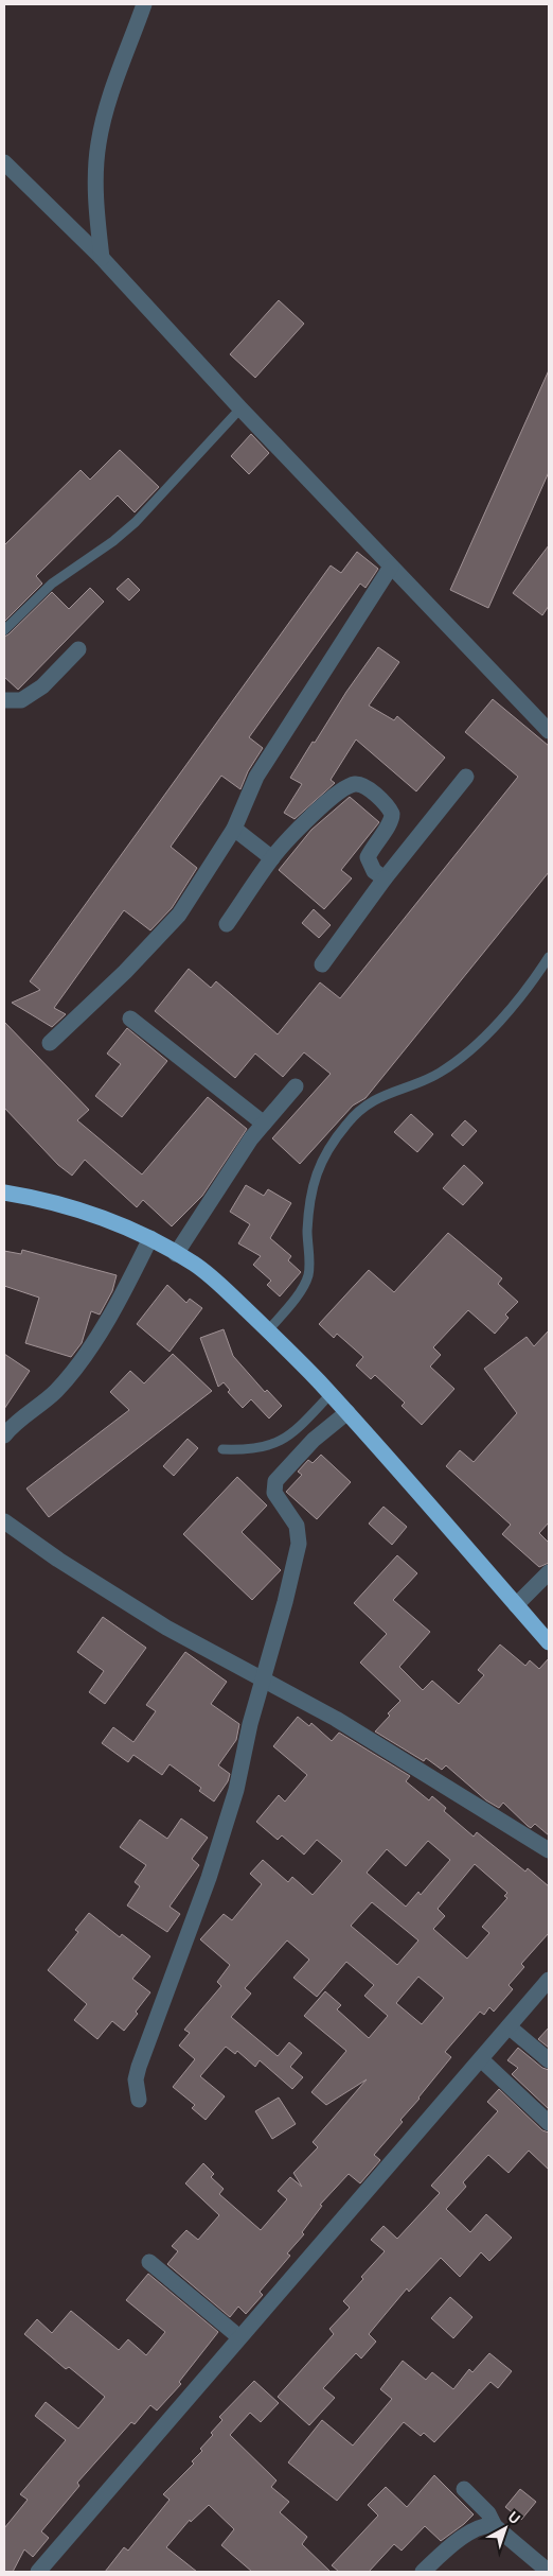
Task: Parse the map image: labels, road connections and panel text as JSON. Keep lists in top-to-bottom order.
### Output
{
  "north": "top right"
}
